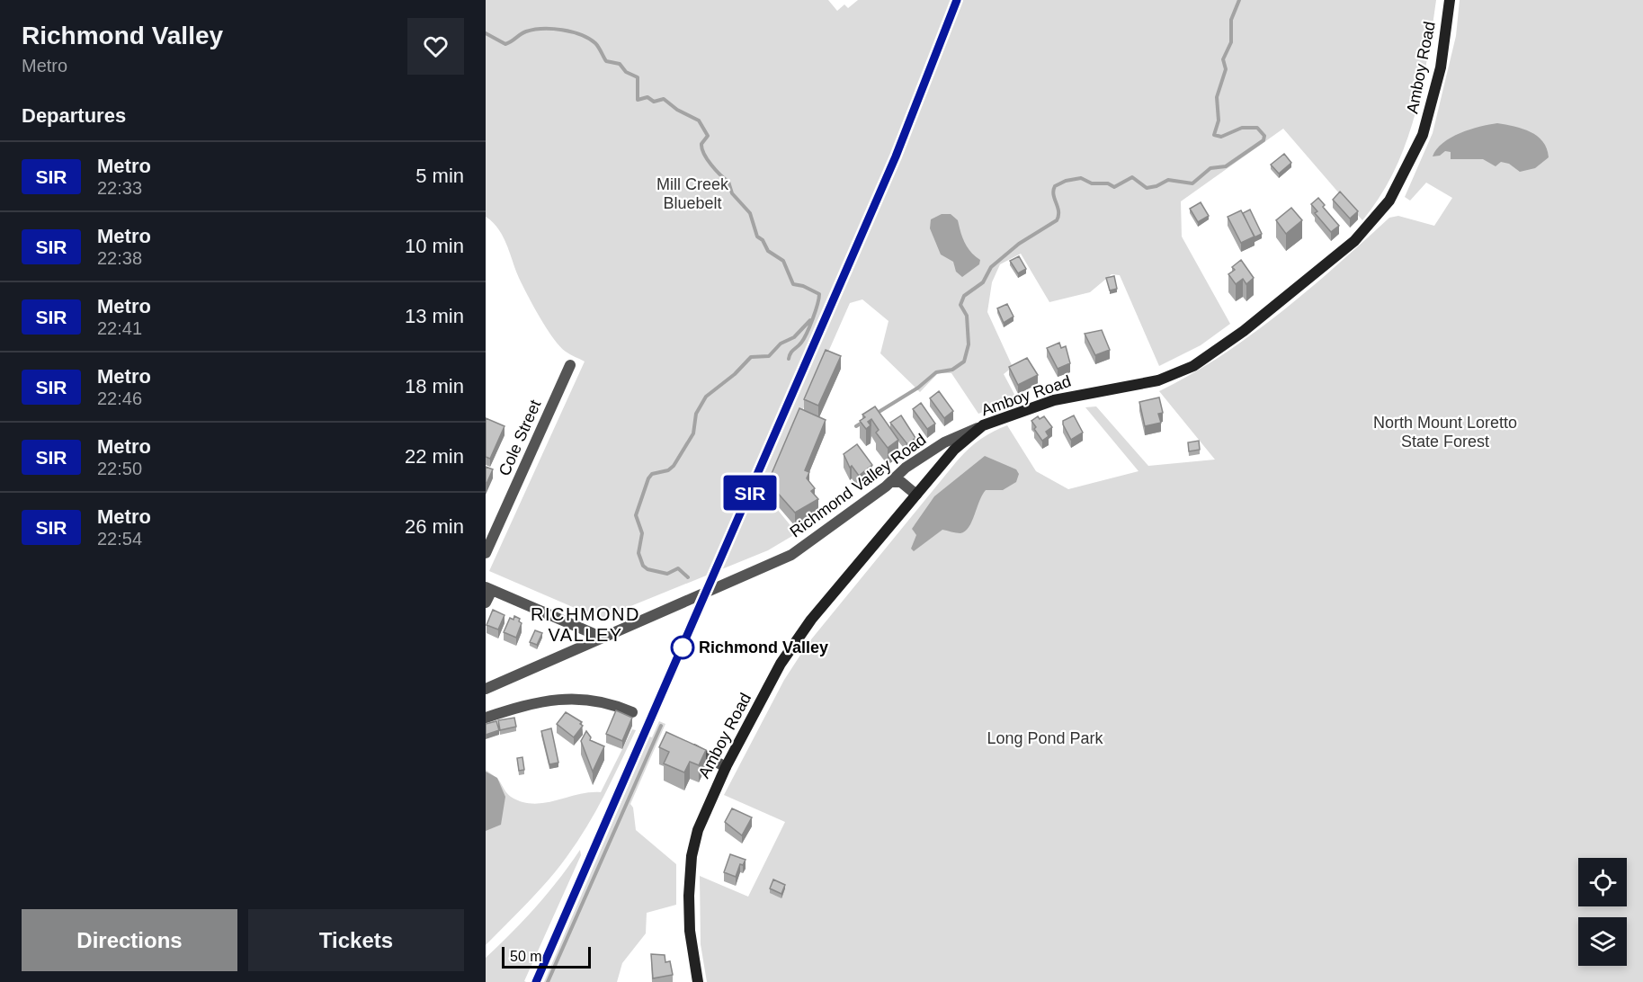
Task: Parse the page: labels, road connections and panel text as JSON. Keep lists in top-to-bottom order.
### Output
{
  "streets": {
    "main road": ["Amboy Road"],
    "street": ["Cole Street", "Richmond Valley Road"]
  },
  "crossings": [
    ["Amboy Road", "Richmond Valley Road"]
  ],
  "districts": ["RICHMOND VALLEY"],
  "parks": ["Mill Creek Bluebelt", "North Mount Loretto State Forest", "Long Pond Park"],
  "places": ["Richmond Valley"],
  "lines": ["metro line SIR"],
  "scale_bar": "50 m",
  "page": {
    "heading": [
      ["Richmond Valley", "Metro"],
      "Departures"
    ],
    "on_map": "SIR",
    "list": [
      {
        "mark": "SIR",
        "name": "Metro",
        "note": "22:33",
        "value": "5 min"
      },
      {
        "mark": "SIR",
        "name": "Metro",
        "note": "22:38",
        "value": "10 min"
      },
      {
        "mark": "SIR",
        "name": "Metro",
        "note": "22:41",
        "value": "13 min"
      },
      {
        "mark": "SIR",
        "name": "Metro",
        "note": "22:46",
        "value": "18 min"
      },
      {
        "mark": "SIR",
        "name": "Metro",
        "note": "22:50",
        "value": "22 min"
      },
      {
        "mark": "SIR",
        "name": "Metro",
        "note": "22:54",
        "value": "26 min"
      }
    ],
    "buttons": ["Directions", "Tickets"],
    "scale": "50 m"
  }
}
